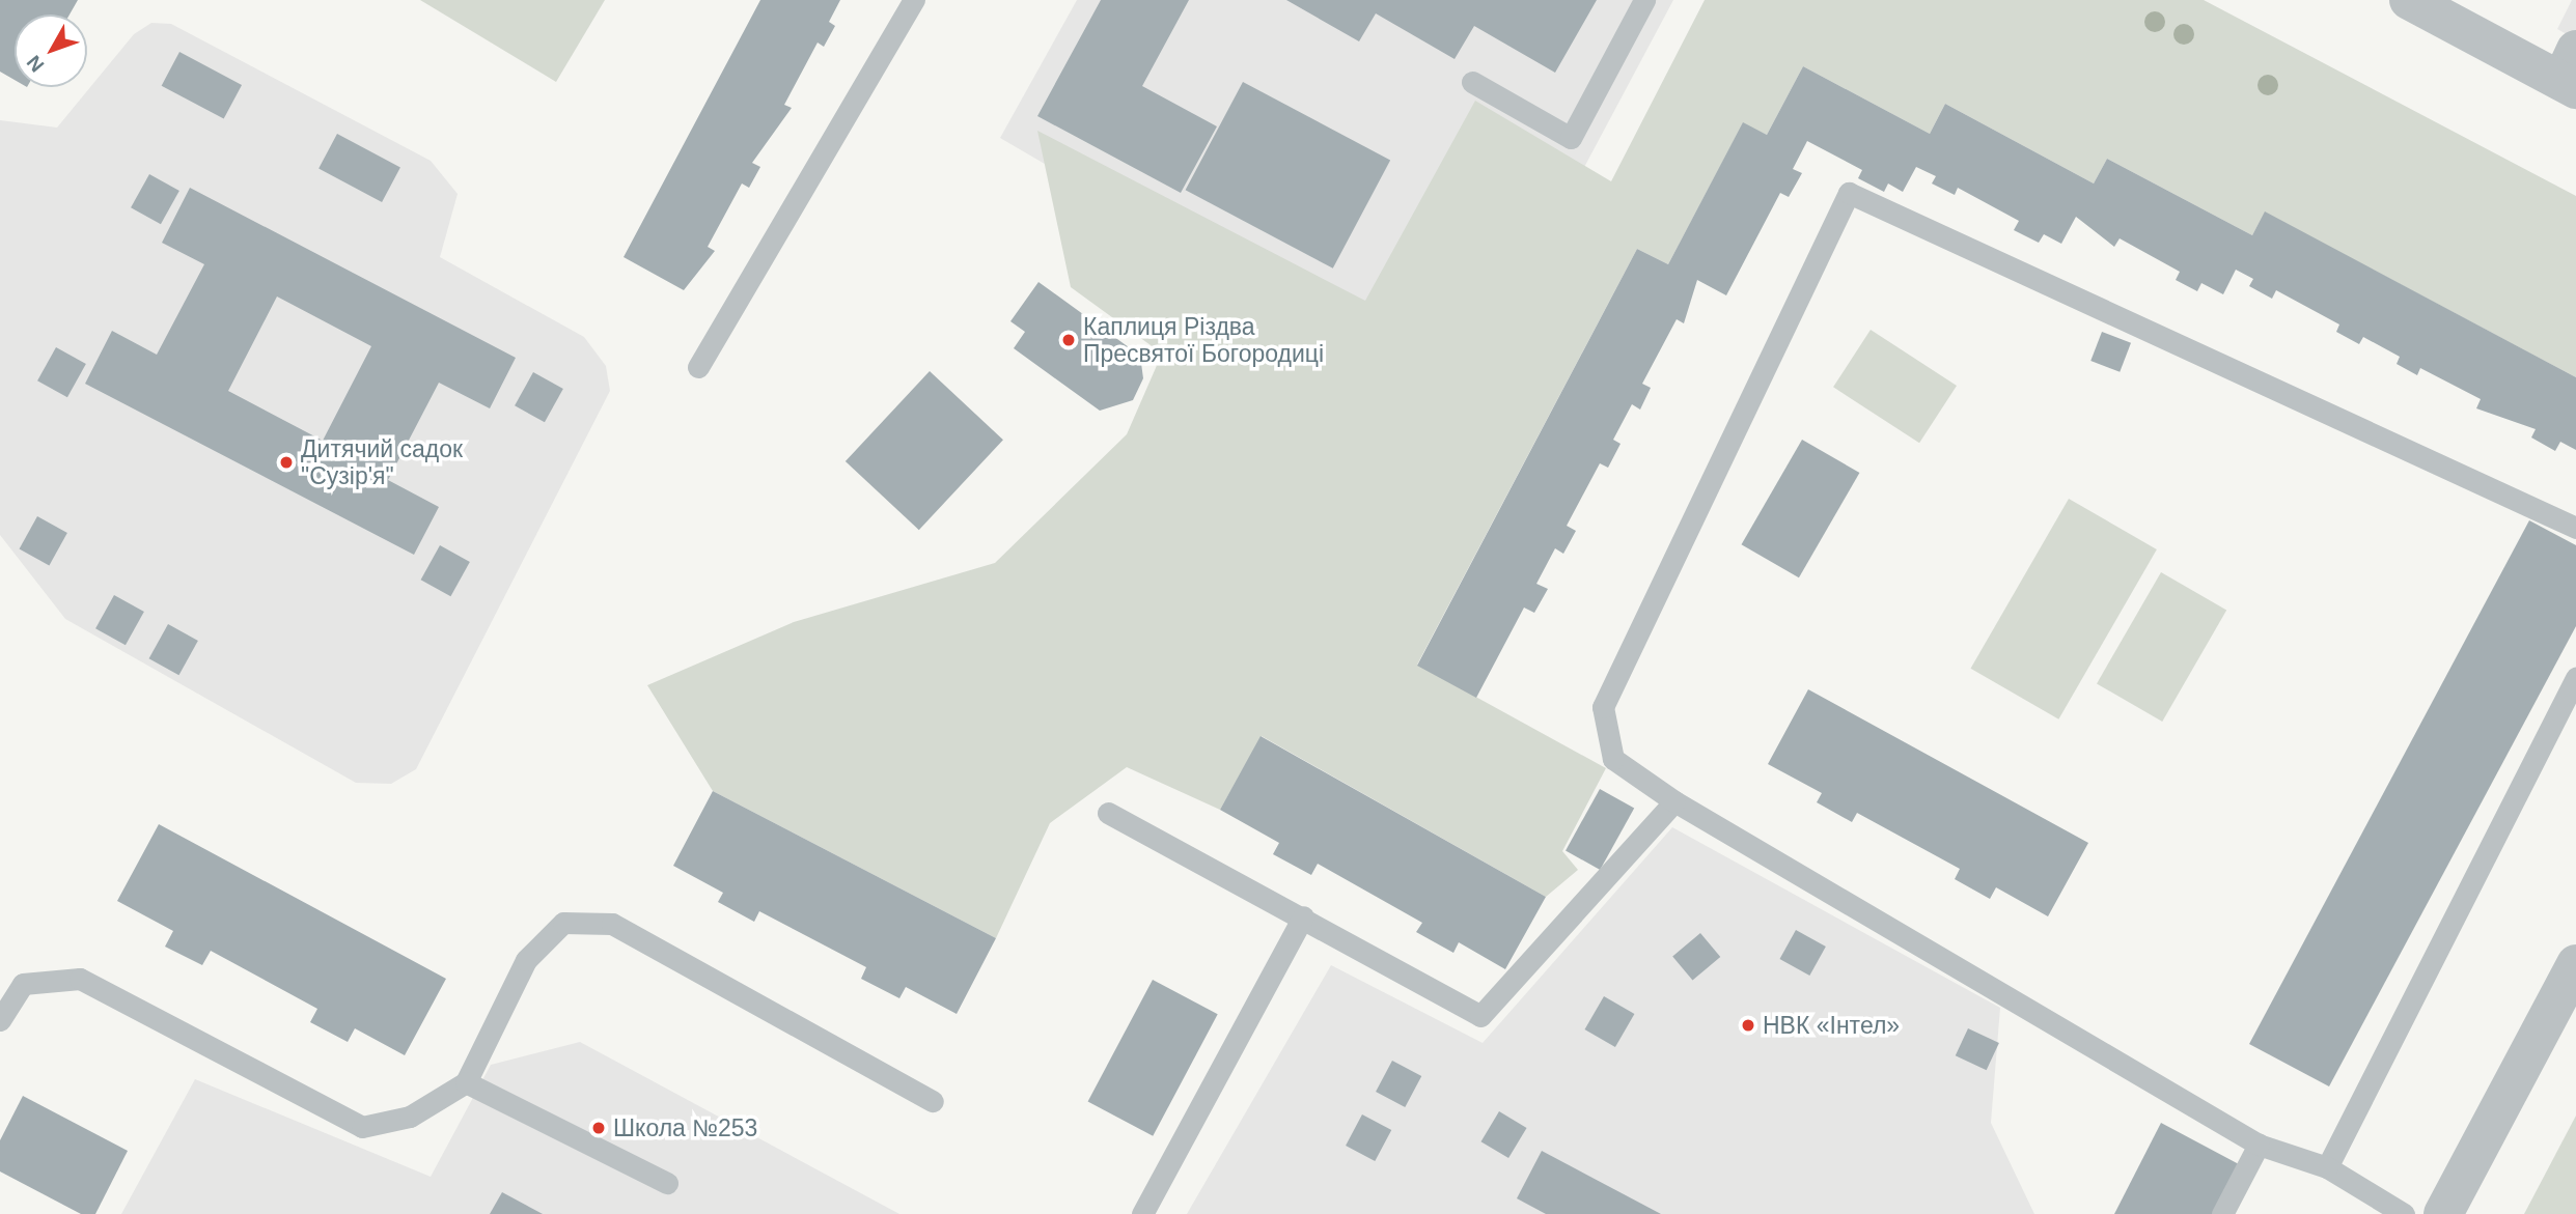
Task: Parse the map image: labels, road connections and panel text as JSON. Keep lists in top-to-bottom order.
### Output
{
  "places": [
    "Каплиця Різдва Пресвятої Богородиці",
    "Дитячий садок \"Сузір'я\"",
    "НВК «Інтел»",
    "Школа №253"
  ],
  "north": "bottom left"
}
